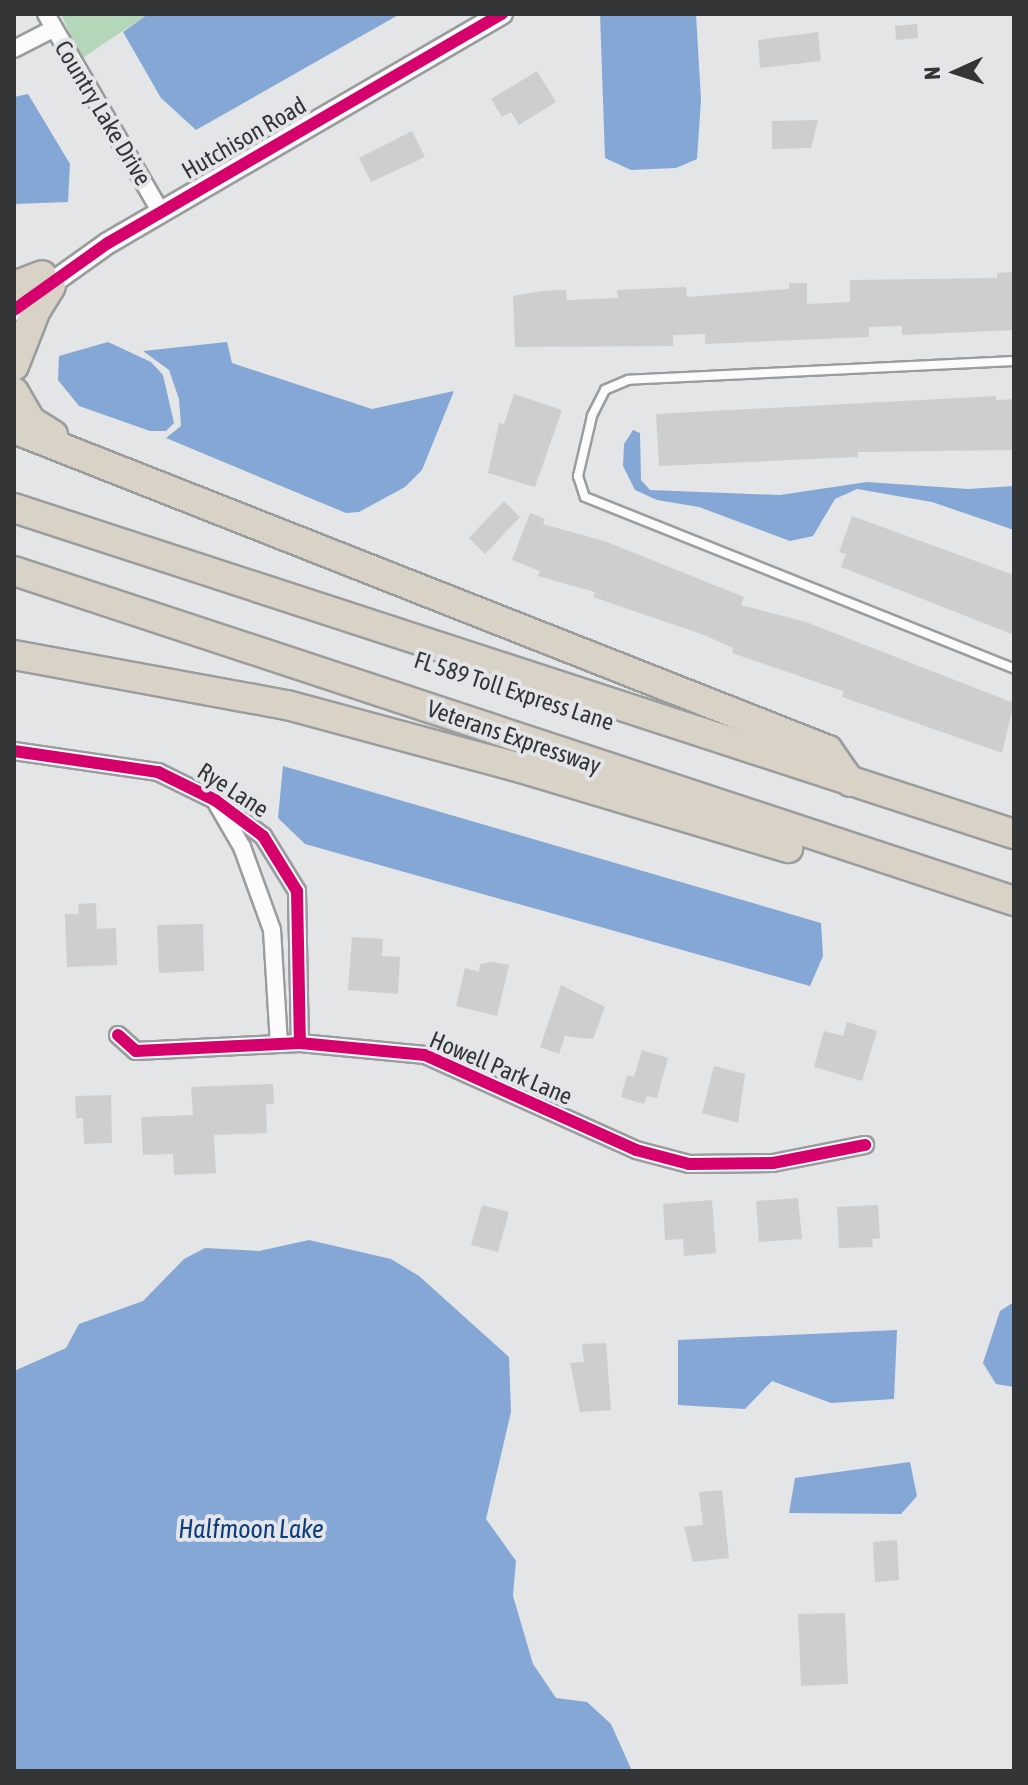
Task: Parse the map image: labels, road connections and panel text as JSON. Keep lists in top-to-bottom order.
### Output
{
  "streets": {
    "highway": ["FL 589 Toll Express Lane", "Veterans Expressway"],
    "street": [
      "Country Lake Drive",
      "Hutchison Road",
      "Rye Lane",
      "Howell Park Lane"
    ]
  },
  "crossings": [
    ["Country Lake Drive", "Hutchison Road"],
    ["FL 589 Toll Express Lane", "Veterans Expressway"],
    ["Rye Lane", "Howell Park Lane"]
  ],
  "water": ["Halfmoon Lake"],
  "north": "left"
}
